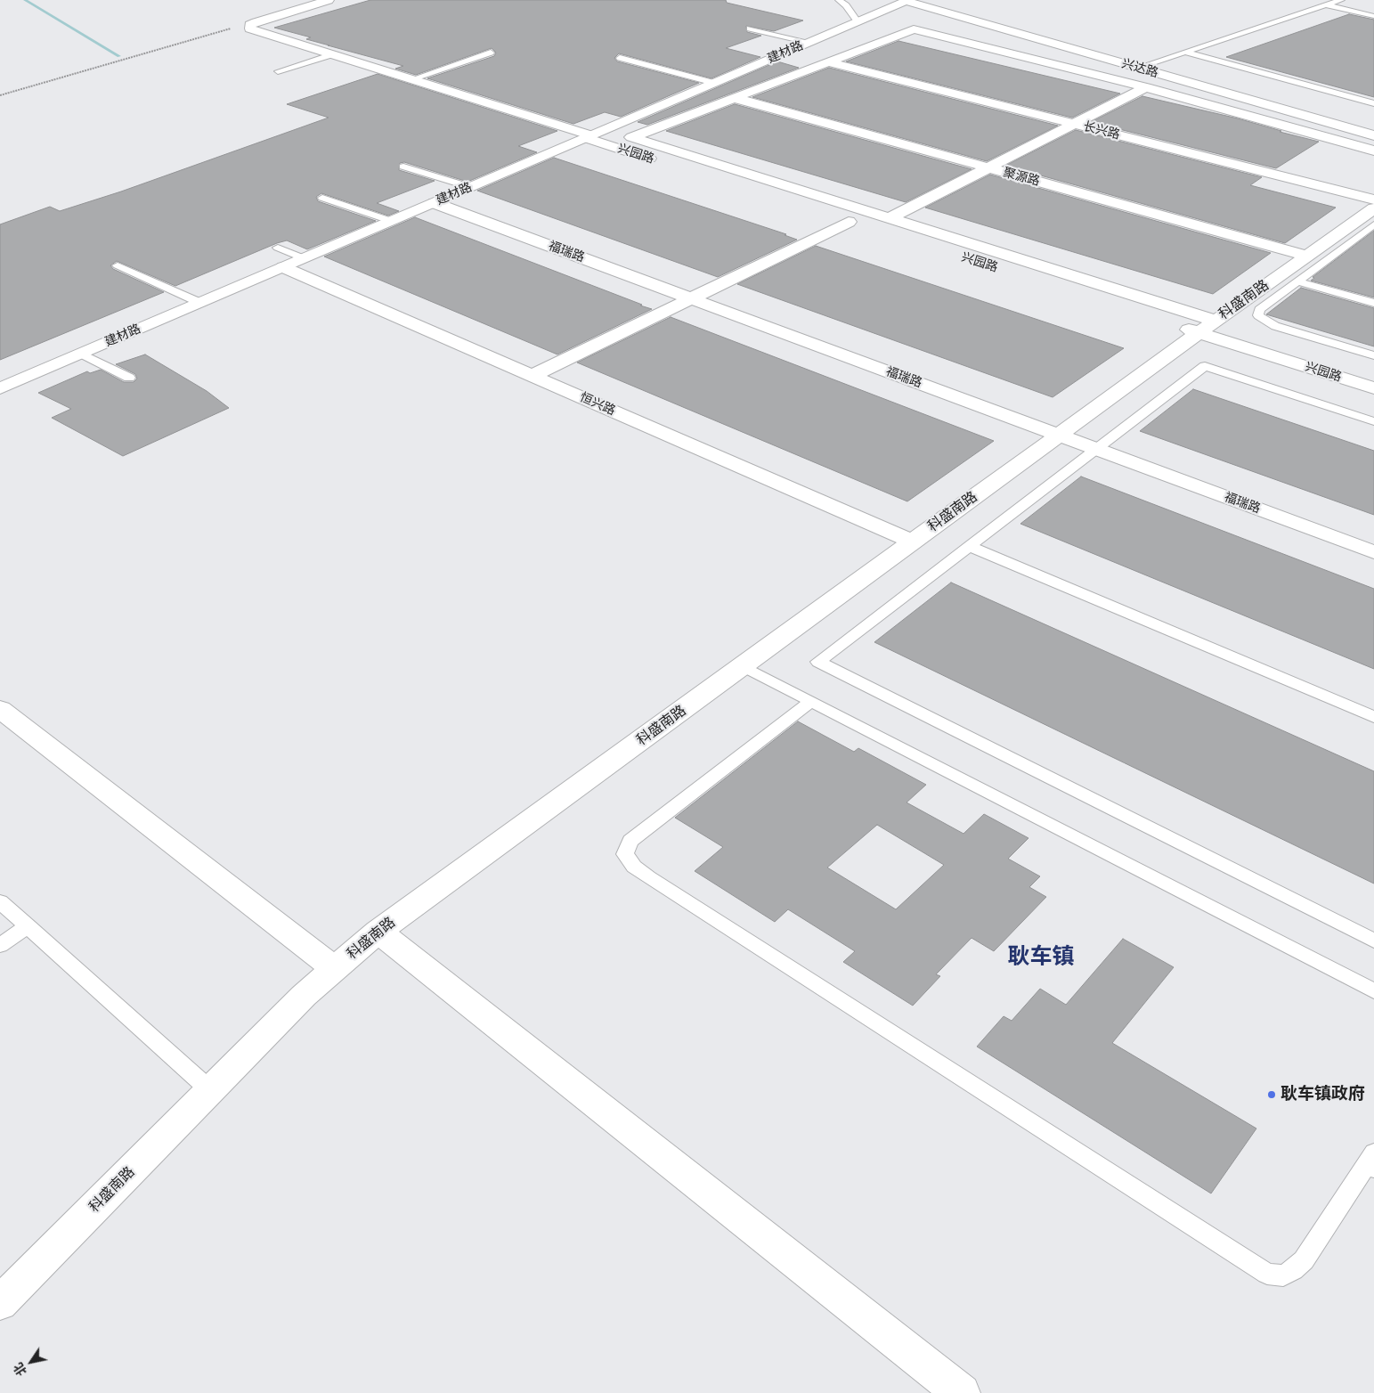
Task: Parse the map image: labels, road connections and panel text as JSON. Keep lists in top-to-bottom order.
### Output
{
  "streets": {
    "street": [
      "建材路",
      "兴达路",
      "长兴路",
      "兴园路",
      "聚源路",
      "福瑞路",
      "科盛南路",
      "恒兴路"
    ]
  },
  "crossings": [
    ["建材路", "兴达路"],
    ["建材路", "兴园路"],
    ["建材路", "福瑞路"],
    ["建材路", "恒兴路"],
    ["兴园路", "科盛南路"],
    ["聚源路", "科盛南路"],
    ["福瑞路", "科盛南路"],
    ["科盛南路", "恒兴路"]
  ],
  "districts": ["耿车镇"],
  "places": ["耿车镇政府"],
  "north": "bottom left"
}
